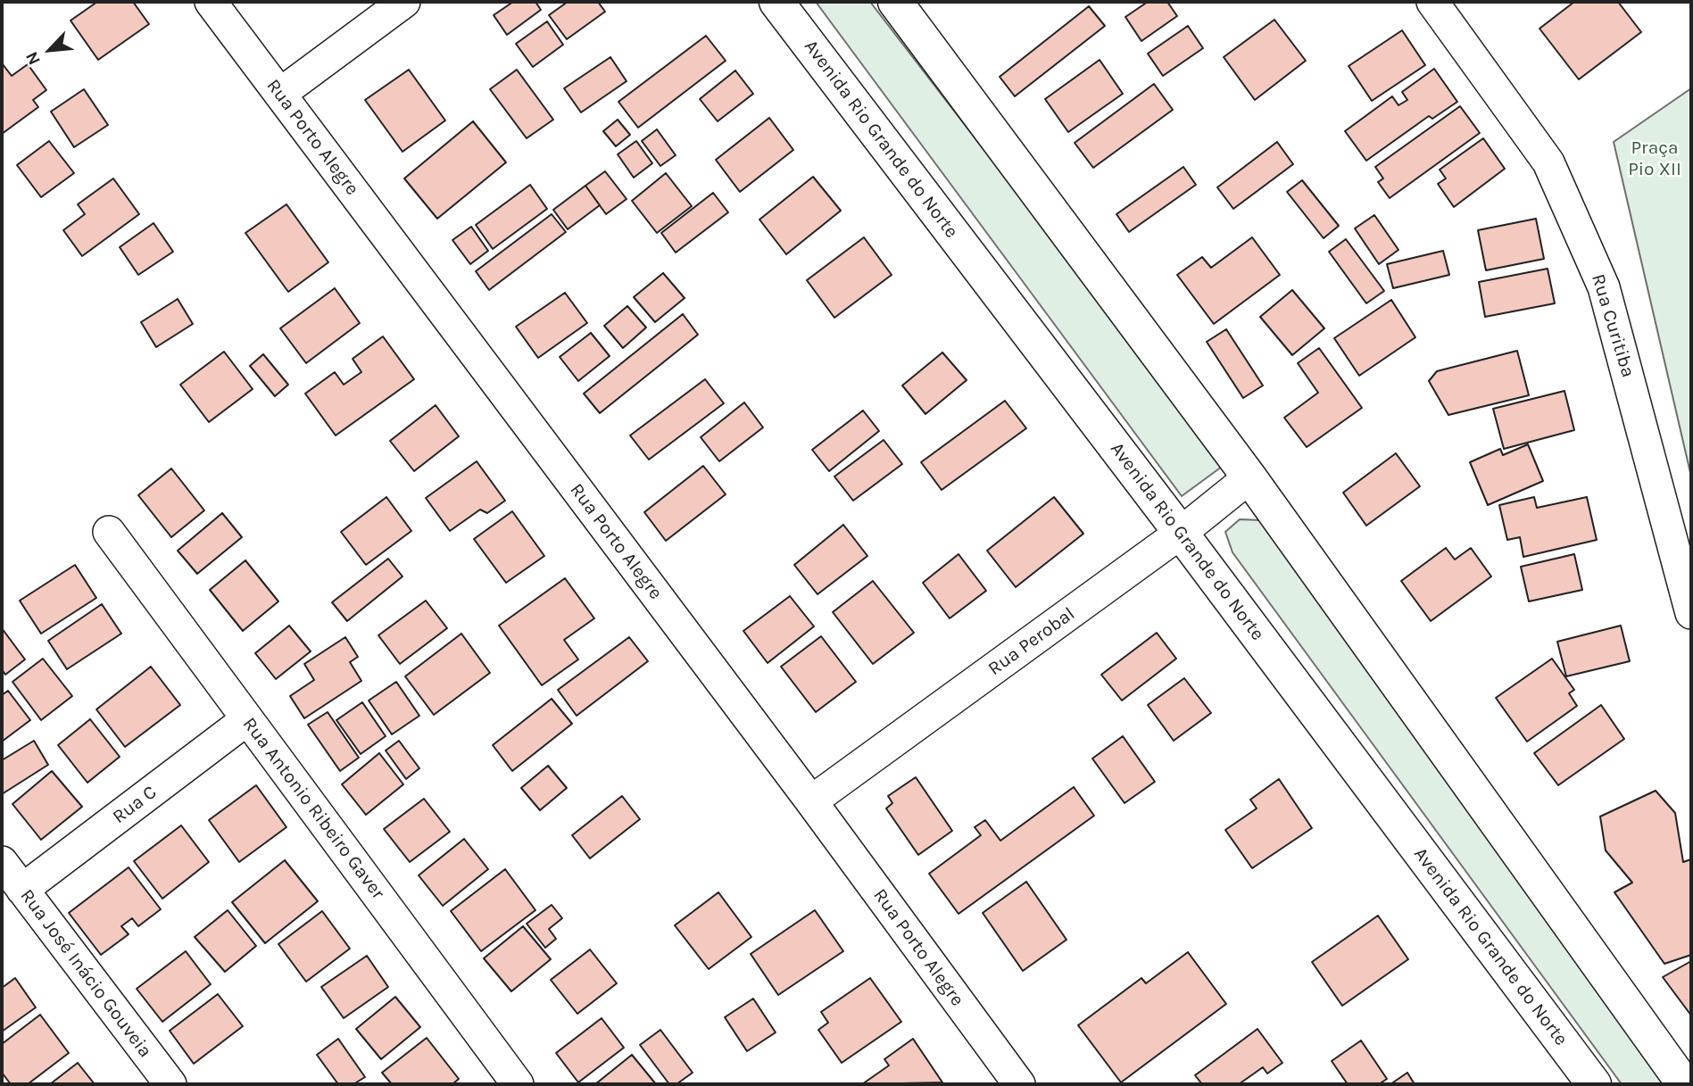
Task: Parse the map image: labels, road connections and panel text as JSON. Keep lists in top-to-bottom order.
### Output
{
  "streets": {
    "main road": ["Avenida Rio Grande do Norte"],
    "street": [
      "Rua Porto Alegre",
      "Rua Curitiba",
      "Rua Perobal",
      "Rua C",
      "Rua Antonio Ribeiro Gaver",
      "Rua José Inácio Gouveia"
    ]
  },
  "crossings": [
    ["Rua Porto Alegre", "Rua Perobal"],
    ["Avenida Rio Grande do Norte", "Rua Perobal"],
    ["Rua C", "Rua Antonio Ribeiro Gaver"],
    ["Rua C", "Rua José Inácio Gouveia"]
  ],
  "parks": ["Praça Pio XII"],
  "north": "bottom left"
}
